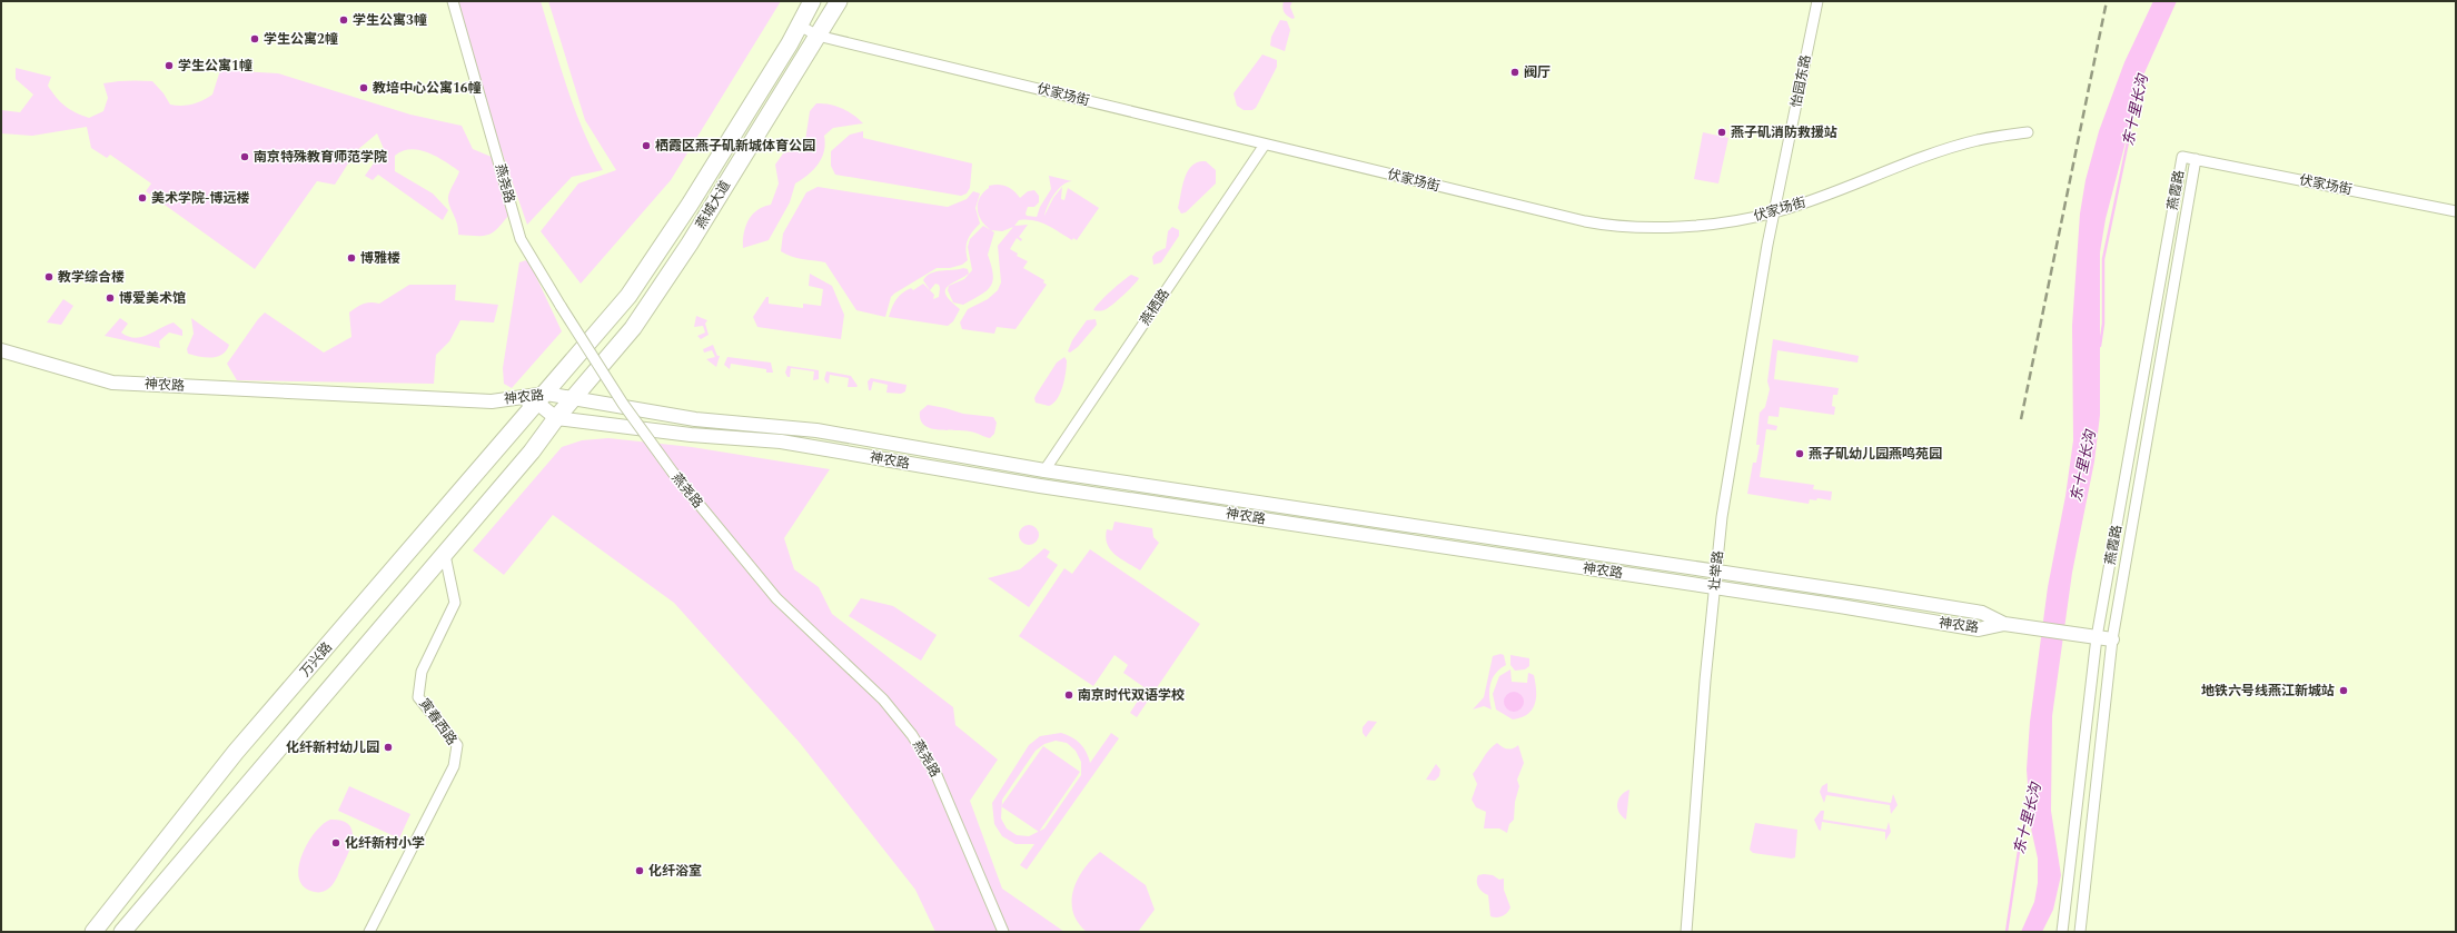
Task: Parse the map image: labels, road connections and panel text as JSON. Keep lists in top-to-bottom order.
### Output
{
  "streets": {
    "main road": ["燕城大道", "万兴路"],
    "street": [
      "怡园东路",
      "伏家场街",
      "燕尧路",
      "燕霞路",
      "燕栖路",
      "神农路",
      "壮举路",
      "寅春西路"
    ]
  },
  "crossings": [
    ["怡园东路", "伏家场街"],
    ["怡园东路", "壮举路"],
    ["伏家场街", "燕霞路"],
    ["伏家场街", "燕城大道"],
    ["伏家场街", "燕栖路"],
    ["伏家场街", "壮举路"],
    ["燕霞路", "神农路"],
    ["燕城大道", "神农路"],
    ["燕城大道", "万兴路"],
    ["燕栖路", "神农路"],
    ["神农路", "壮举路"],
    ["神农路", "万兴路"]
  ],
  "water": ["东十里长沟"],
  "places": [
    "学生公寓3幢",
    "学生公寓2幢",
    "学生公寓1幢",
    "阀厅",
    "教培中心公寓16幢",
    "燕子矶消防救援站",
    "栖霞区燕子矶新城体育公园",
    "南京特殊教育师范学院",
    "美术学院-博远楼",
    "博雅楼",
    "教学综合楼",
    "博爱美术馆",
    "燕子矶幼儿园燕鸣苑园",
    "地铁六号线燕江新城站",
    "南京时代双语学校",
    "化纤新村幼儿园",
    "化纤新村小学",
    "化纤浴室"
  ]
}
